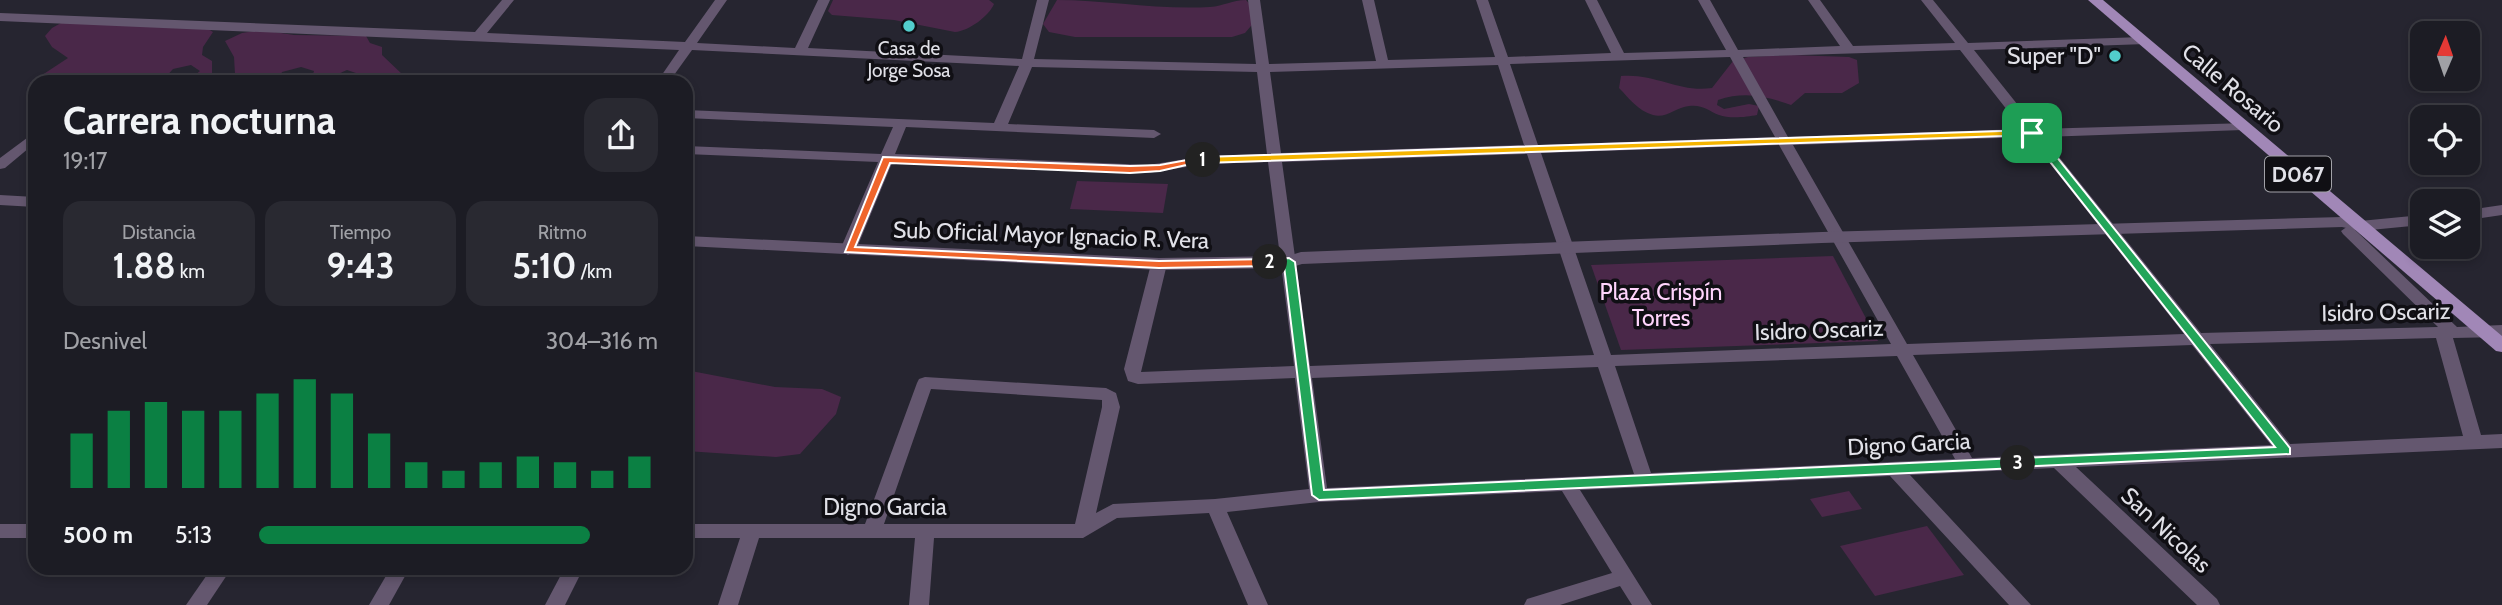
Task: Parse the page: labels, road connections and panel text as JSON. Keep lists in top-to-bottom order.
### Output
{
  "streets": {
    "main road": ["Calle Rosario", "D067"],
    "street": [
      "Sub Oficial Mayor Ignacio R. Vera",
      "Isidro Oscariz",
      "Digno Garcia",
      "San Nicolas"
    ]
  },
  "crossings": [
    ["Calle Rosario", "Sub Oficial Mayor Ignacio R. Vera"],
    ["Calle Rosario", "Isidro Oscariz"],
    ["Sub Oficial Mayor Ignacio R. Vera", "Isidro Oscariz"],
    ["Digno Garcia", "San Nicolas"]
  ],
  "parks": ["Plaza Crispín Torres"],
  "places": ["Casa de Jorge Sosa", "Super \"D\""],
  "north": "top",
  "page": {
    "heading": ["Carrera nocturna", "19:17"],
    "pins": ["1", "2", "3"],
    "stats": [
      ["Distancia", "1.88 km"],
      ["Tiempo", "9:43"],
      ["Ritmo", "5:10 /km"]
    ],
    "chart": ["Desnivel", "304–316 m"],
    "list": [
      {
        "name": "500 m",
        "note": "5:13"
      }
    ]
  }
}
